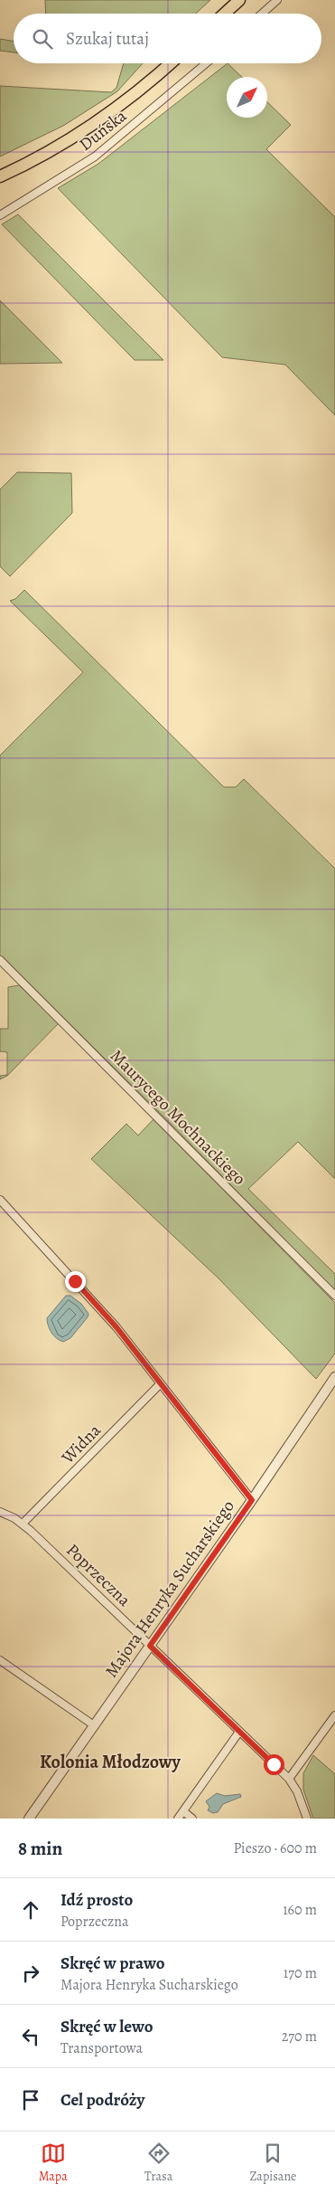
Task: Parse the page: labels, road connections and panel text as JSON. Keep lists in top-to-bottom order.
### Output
{
  "streets": {
    "street": [
      "Duńska",
      "Maurycego Mochnackiego",
      "Widna",
      "Poprzeczna",
      "Majora Henryka Sucharskiego"
    ]
  },
  "crossings": [
    ["Widna", "Poprzeczna"],
    ["Poprzeczna", "Majora Henryka Sucharskiego"]
  ],
  "districts": ["Kolonia Młodzowy"],
  "north": "top right",
  "page": {
    "search": "Szukaj tutaj",
    "heading": ["8 min", "Pieszo · 600 m"],
    "list": [
      ["Idź prosto", "Poprzeczna", "160 m"],
      ["Skręć w prawo", "Majora Henryka Sucharskiego", "170 m"],
      ["Skręć w lewo", "Transportowa", "270 m"],
      "Cel podróży"
    ],
    "nav": ["Mapa", "Trasa", "Zapisane"]
  }
}
